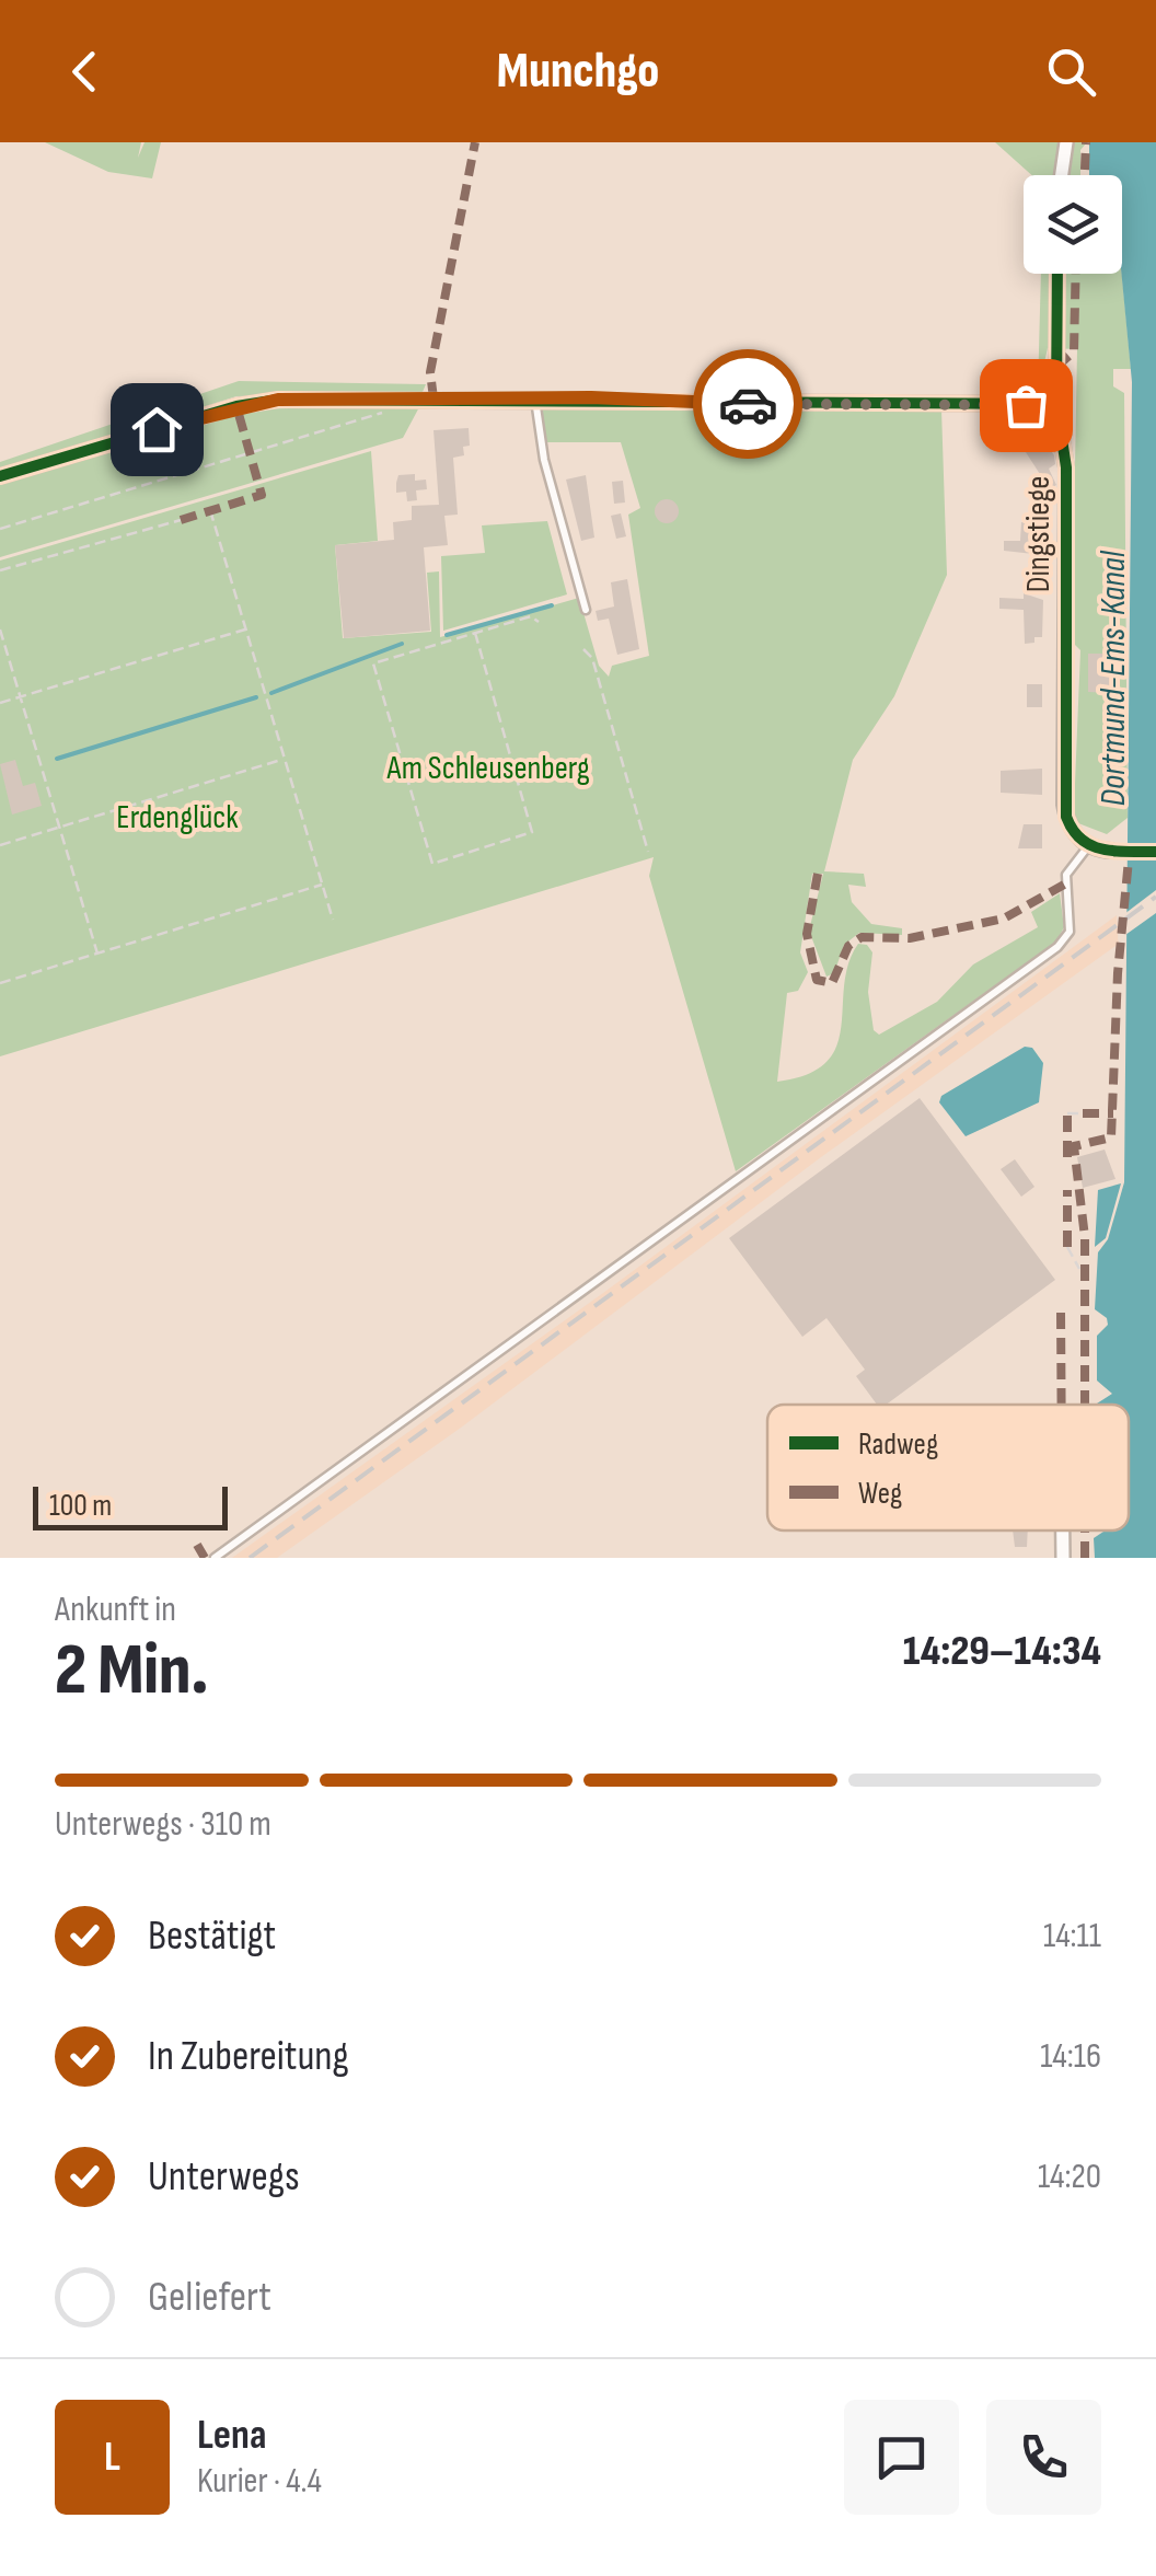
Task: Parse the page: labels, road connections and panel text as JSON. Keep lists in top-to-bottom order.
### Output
{
  "streets": {
    "street": ["Dingstiege"]
  },
  "water": ["Dortmund-Ems-Kanal"],
  "parks": ["Am Schleusenberg", "Erdenglück"],
  "legend": ["Radweg", "Weg"],
  "scale_bar": "100 m",
  "page": {
    "header": "Munchgo",
    "scale": "100 m",
    "heading": ["2 Min.", "Ankunft in", "14:29–14:34"],
    "panel": ["Lena", "Kurier · 4.4"],
    "bar": "Unterwegs · 310 m",
    "list": [
      ["Bestätigt", "14:11"],
      ["In Zubereitung", "14:16"],
      ["Unterwegs", "14:20"],
      "Geliefert"
    ],
    "round": "L"
  }
}
